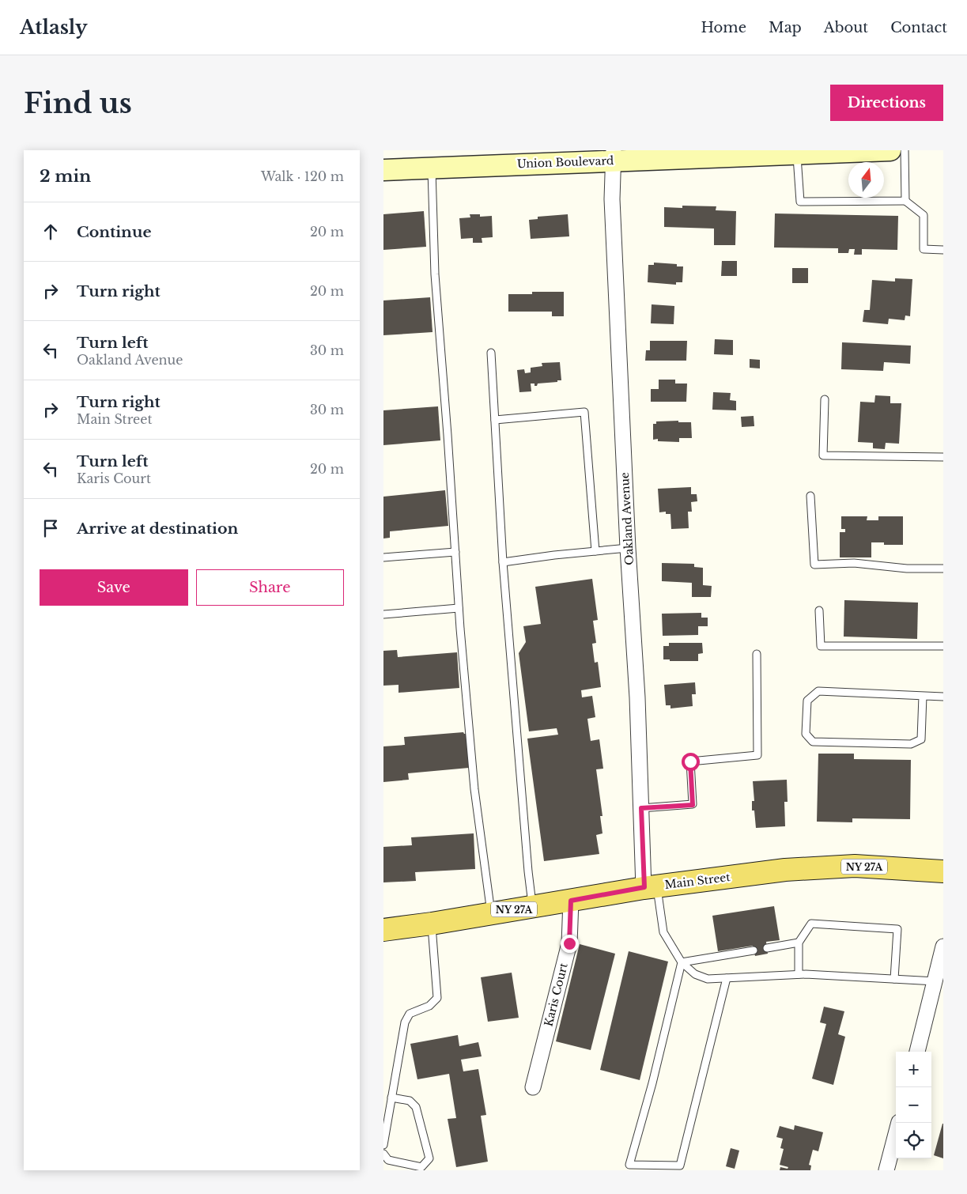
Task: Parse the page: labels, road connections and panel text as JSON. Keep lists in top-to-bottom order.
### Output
{
  "streets": {
    "main road": ["Union Boulevard", "NY 27A", "Main Street"],
    "street": ["Oakland Avenue", "Karis Court"]
  },
  "crossings": [
    ["Union Boulevard", "Oakland Avenue"],
    ["Oakland Avenue", "Main Street"],
    ["Main Street", "Karis Court"]
  ],
  "north": "top",
  "page": {
    "header": "Atlasly",
    "nav": [
      "Home",
      "Map",
      "About",
      "Contact"
    ],
    "buttons": [
      "Directions",
      ["Save", "Share"]
    ],
    "title": "Find us",
    "heading": ["2 min", "Walk · 120 m"],
    "list": [
      ["Continue", "20 m"],
      ["Turn right", "20 m"],
      ["Turn left", "Oakland Avenue", "30 m"],
      ["Turn right", "Main Street", "30 m"],
      ["Turn left", "Karis Court", "20 m"],
      "Arrive at destination"
    ],
    "map_buttons": ["+", "−"]
  }
}
